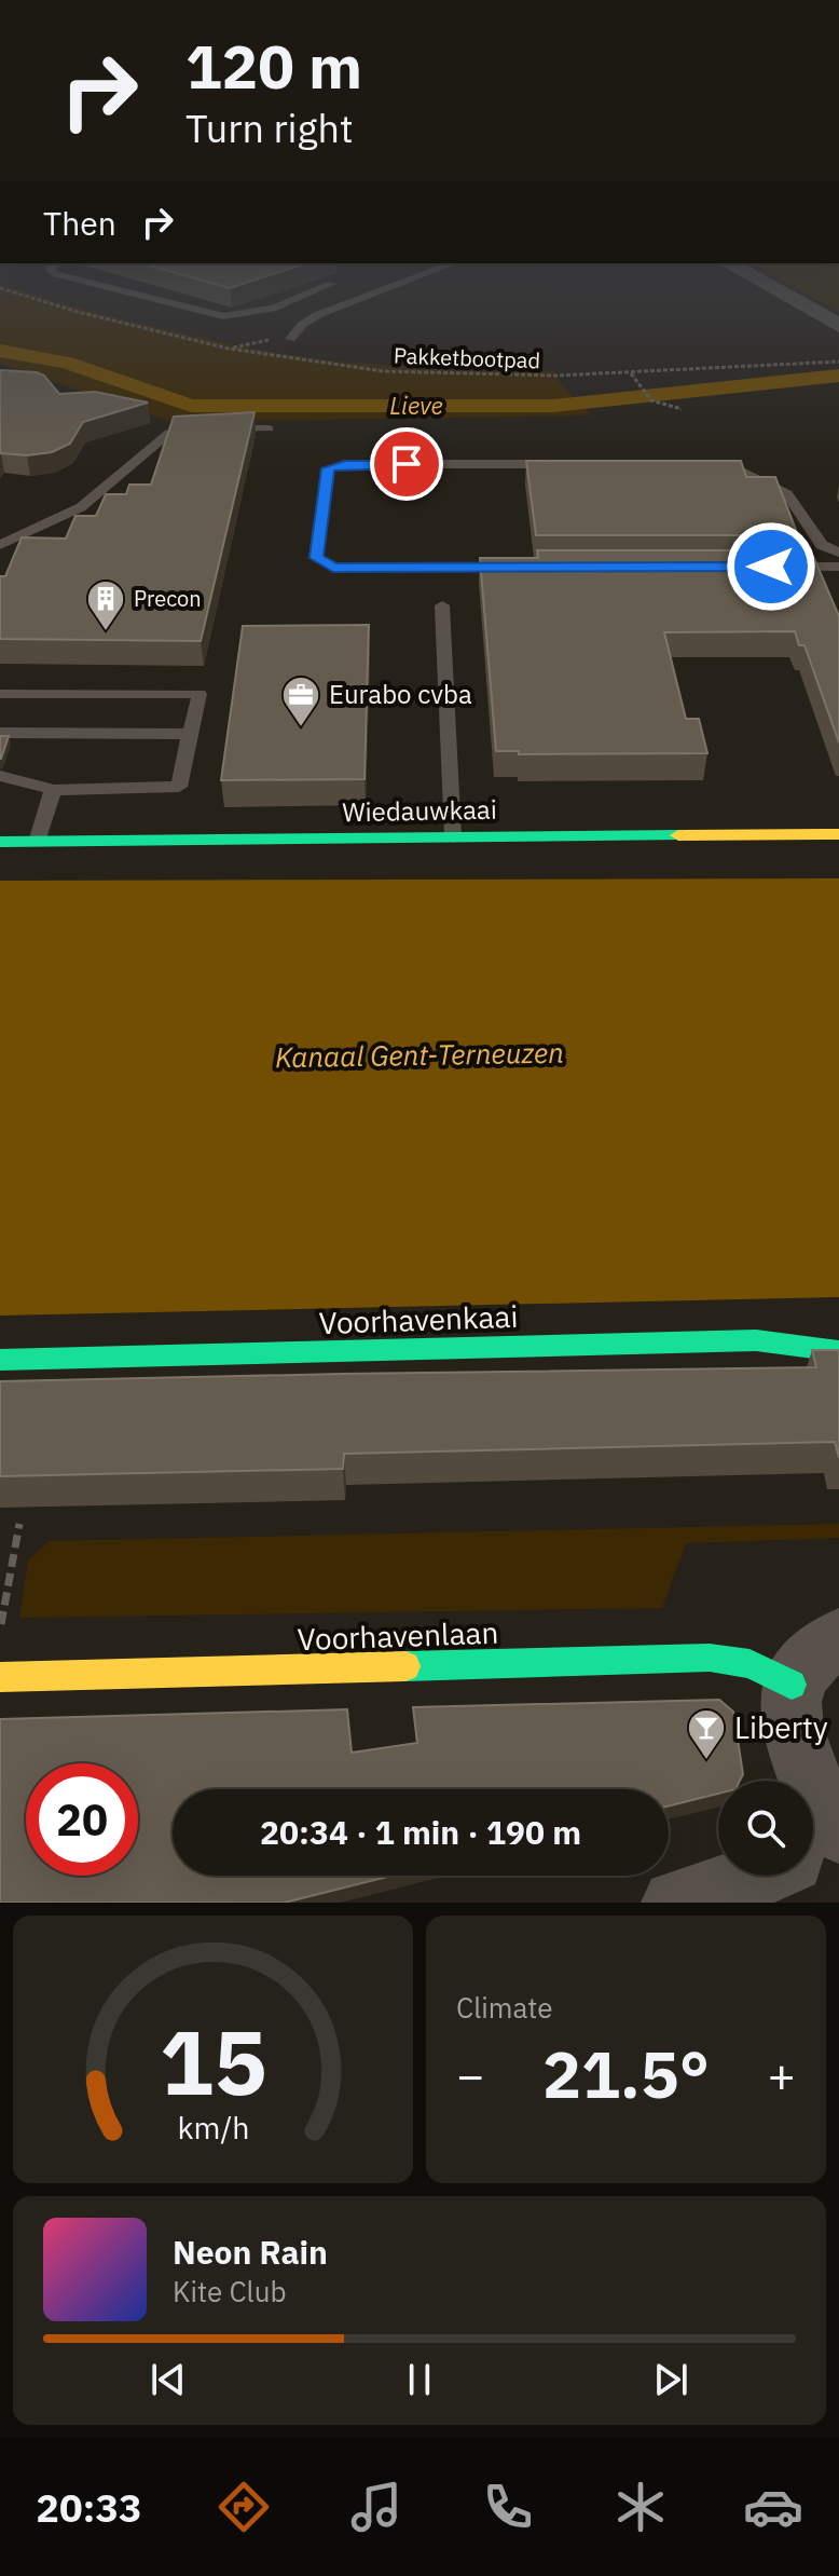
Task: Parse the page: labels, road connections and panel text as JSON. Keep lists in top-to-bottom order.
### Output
{
  "streets": {
    "street": ["Wiedauwkaai", "Voorhavenkaai", "Voorhavenlaan"],
    "path": ["Pakketbootpad"]
  },
  "water": ["Lieve", "Kanaal Gent-Terneuzen"],
  "places": {
    "building": ["Precon"],
    "office": ["Eurabo cvba"],
    "bar": ["Liberty"]
  },
  "page": {
    "turn": ["120 m", "Turn right"],
    "then": "Then",
    "limit": "20",
    "trip": "20:34 · 1 min · 190 m",
    "tile": "Climate",
    "heat": ["−", "21.5°", "+"],
    "song": ["Neon Rain", "Kite Club"],
    "tabs": "20:33",
    "gauge": ["15", "km/h"]
  }
}
